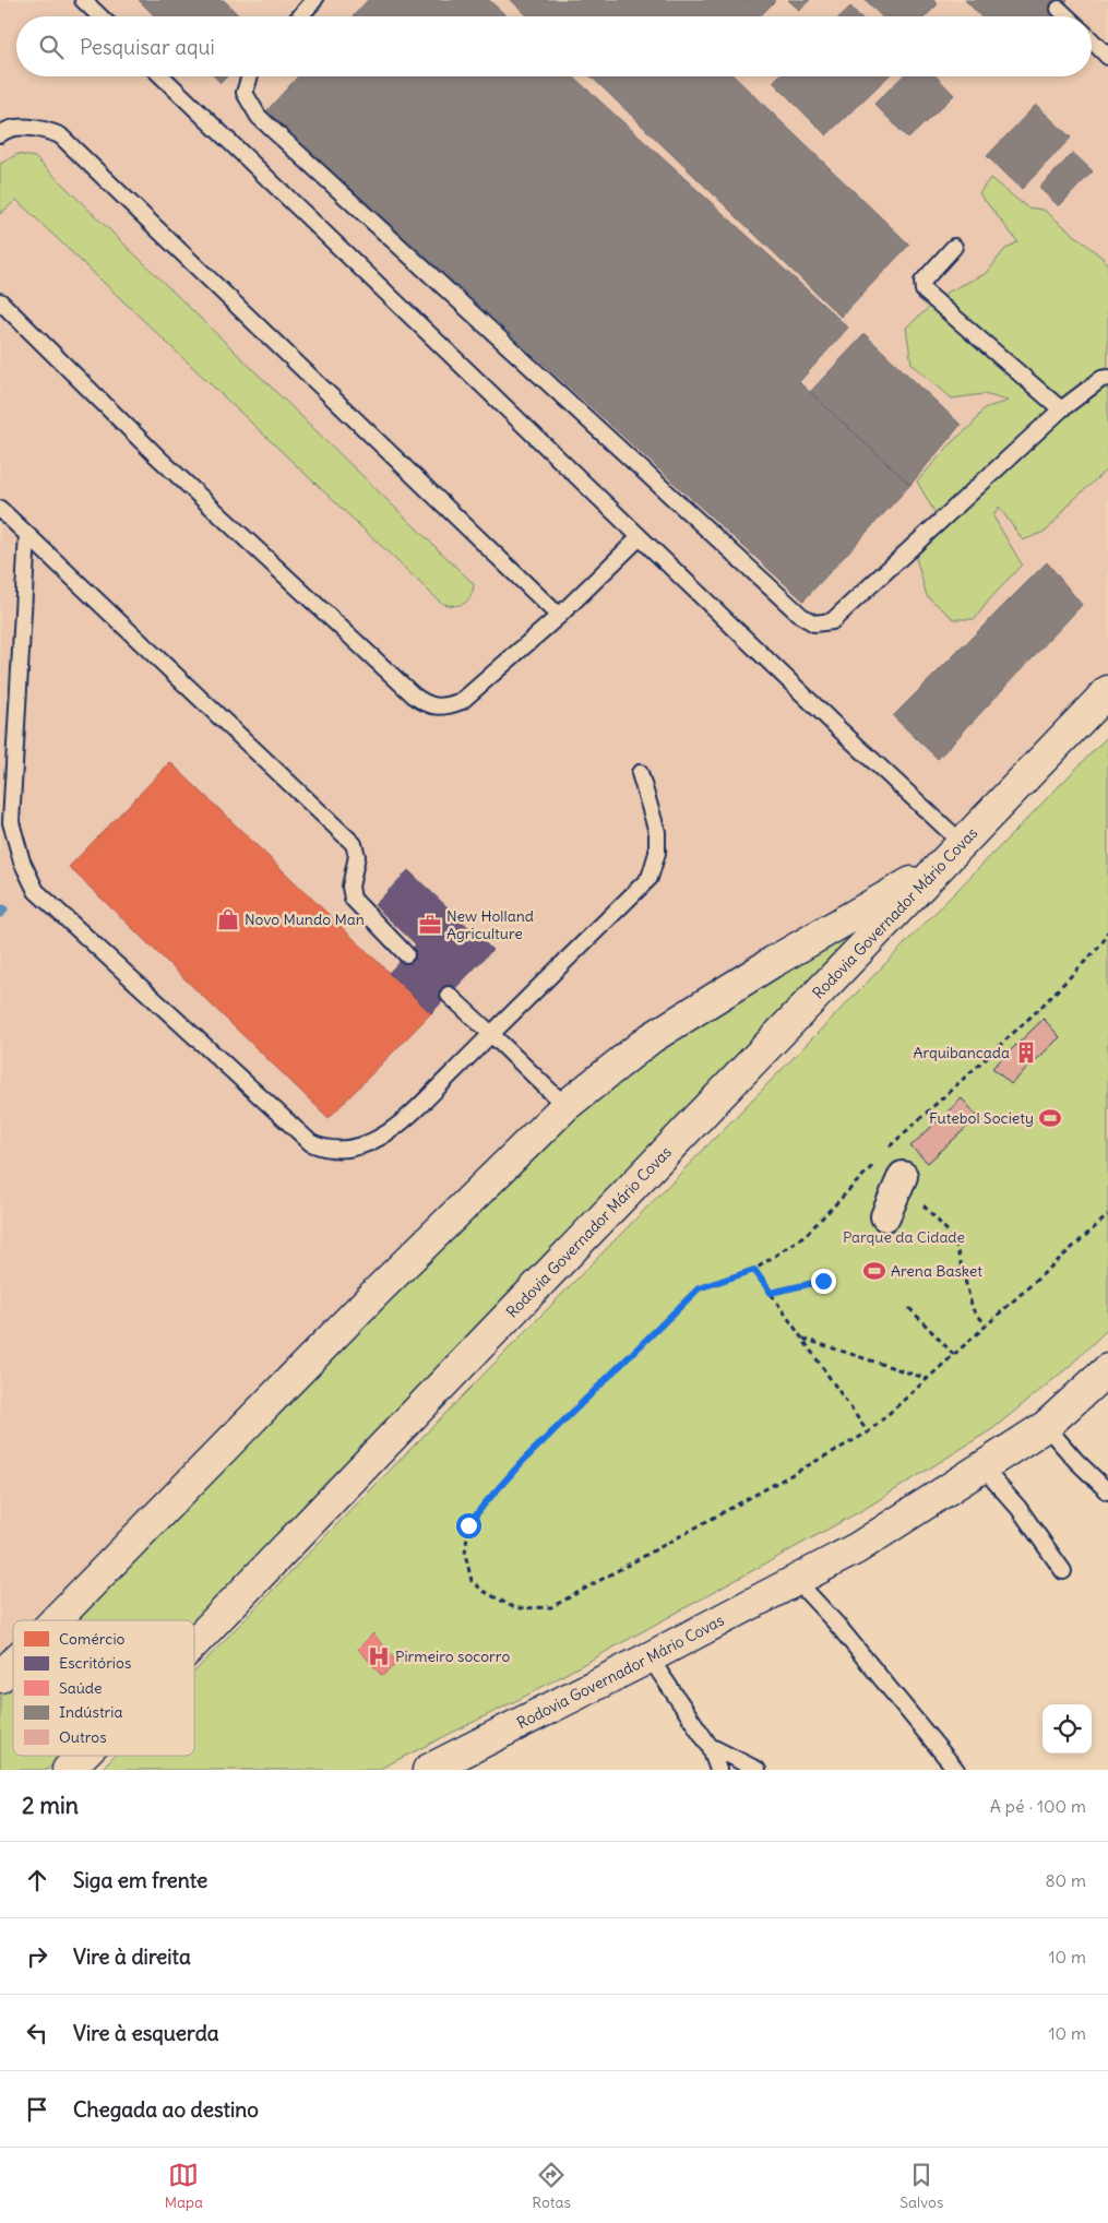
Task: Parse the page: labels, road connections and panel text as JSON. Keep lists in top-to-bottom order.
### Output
{
  "streets": {
    "highway": ["Rodovia Governador Mário Covas"]
  },
  "parks": ["Parque da Cidade"],
  "places": {
    "shop": ["Novo Mundo Man"],
    "office": ["New Holland Agriculture"],
    "building": ["Arquibancada"],
    "sports": ["Futebol Society", "Arena Basket"],
    "hospital": ["Pirmeiro socorro"]
  },
  "legend": [
    "Comércio",
    "Escritórios",
    "Saúde",
    "Indústria",
    "Outros"
  ],
  "page": {
    "search": "Pesquisar aqui",
    "heading": ["2 min", "A pé · 100 m"],
    "list": [
      ["Siga em frente", "80 m"],
      ["Vire à direita", "10 m"],
      ["Vire à esquerda", "10 m"],
      "Chegada ao destino"
    ],
    "nav": ["Mapa", "Rotas", "Salvos"]
  }
}
